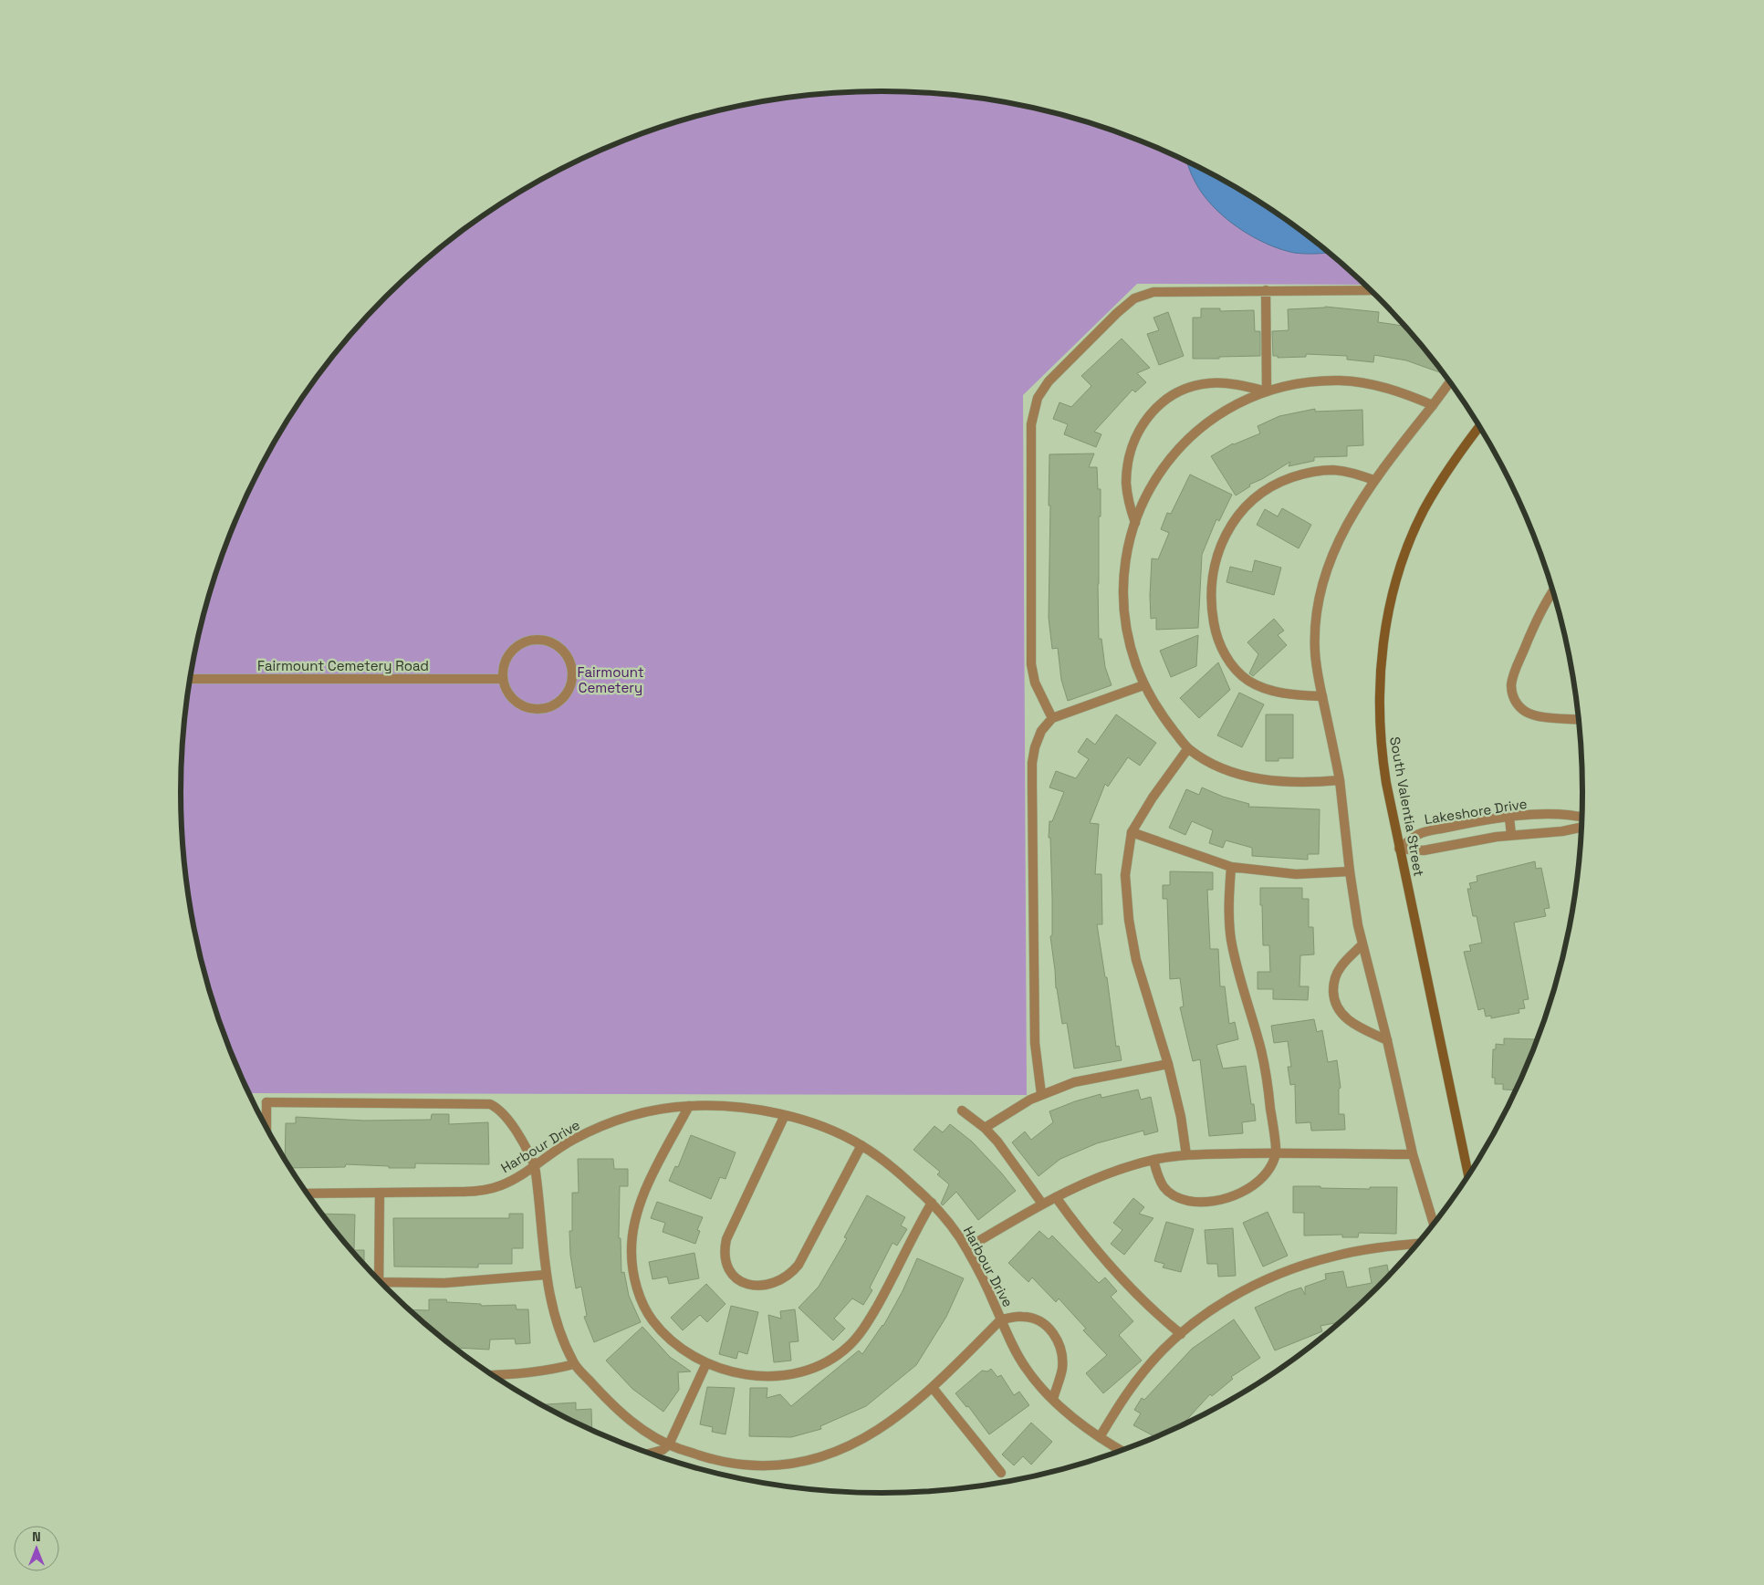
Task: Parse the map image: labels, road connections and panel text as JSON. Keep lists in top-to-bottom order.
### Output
{
  "streets": {
    "street": [
      "Fairmount Cemetery Road",
      "South Valentia Street",
      "Lakeshore Drive",
      "Harbour Drive"
    ]
  },
  "crossings": [
    ["South Valentia Street", "Lakeshore Drive"]
  ],
  "parks": ["Fairmount Cemetery"],
  "north": "top"
}
